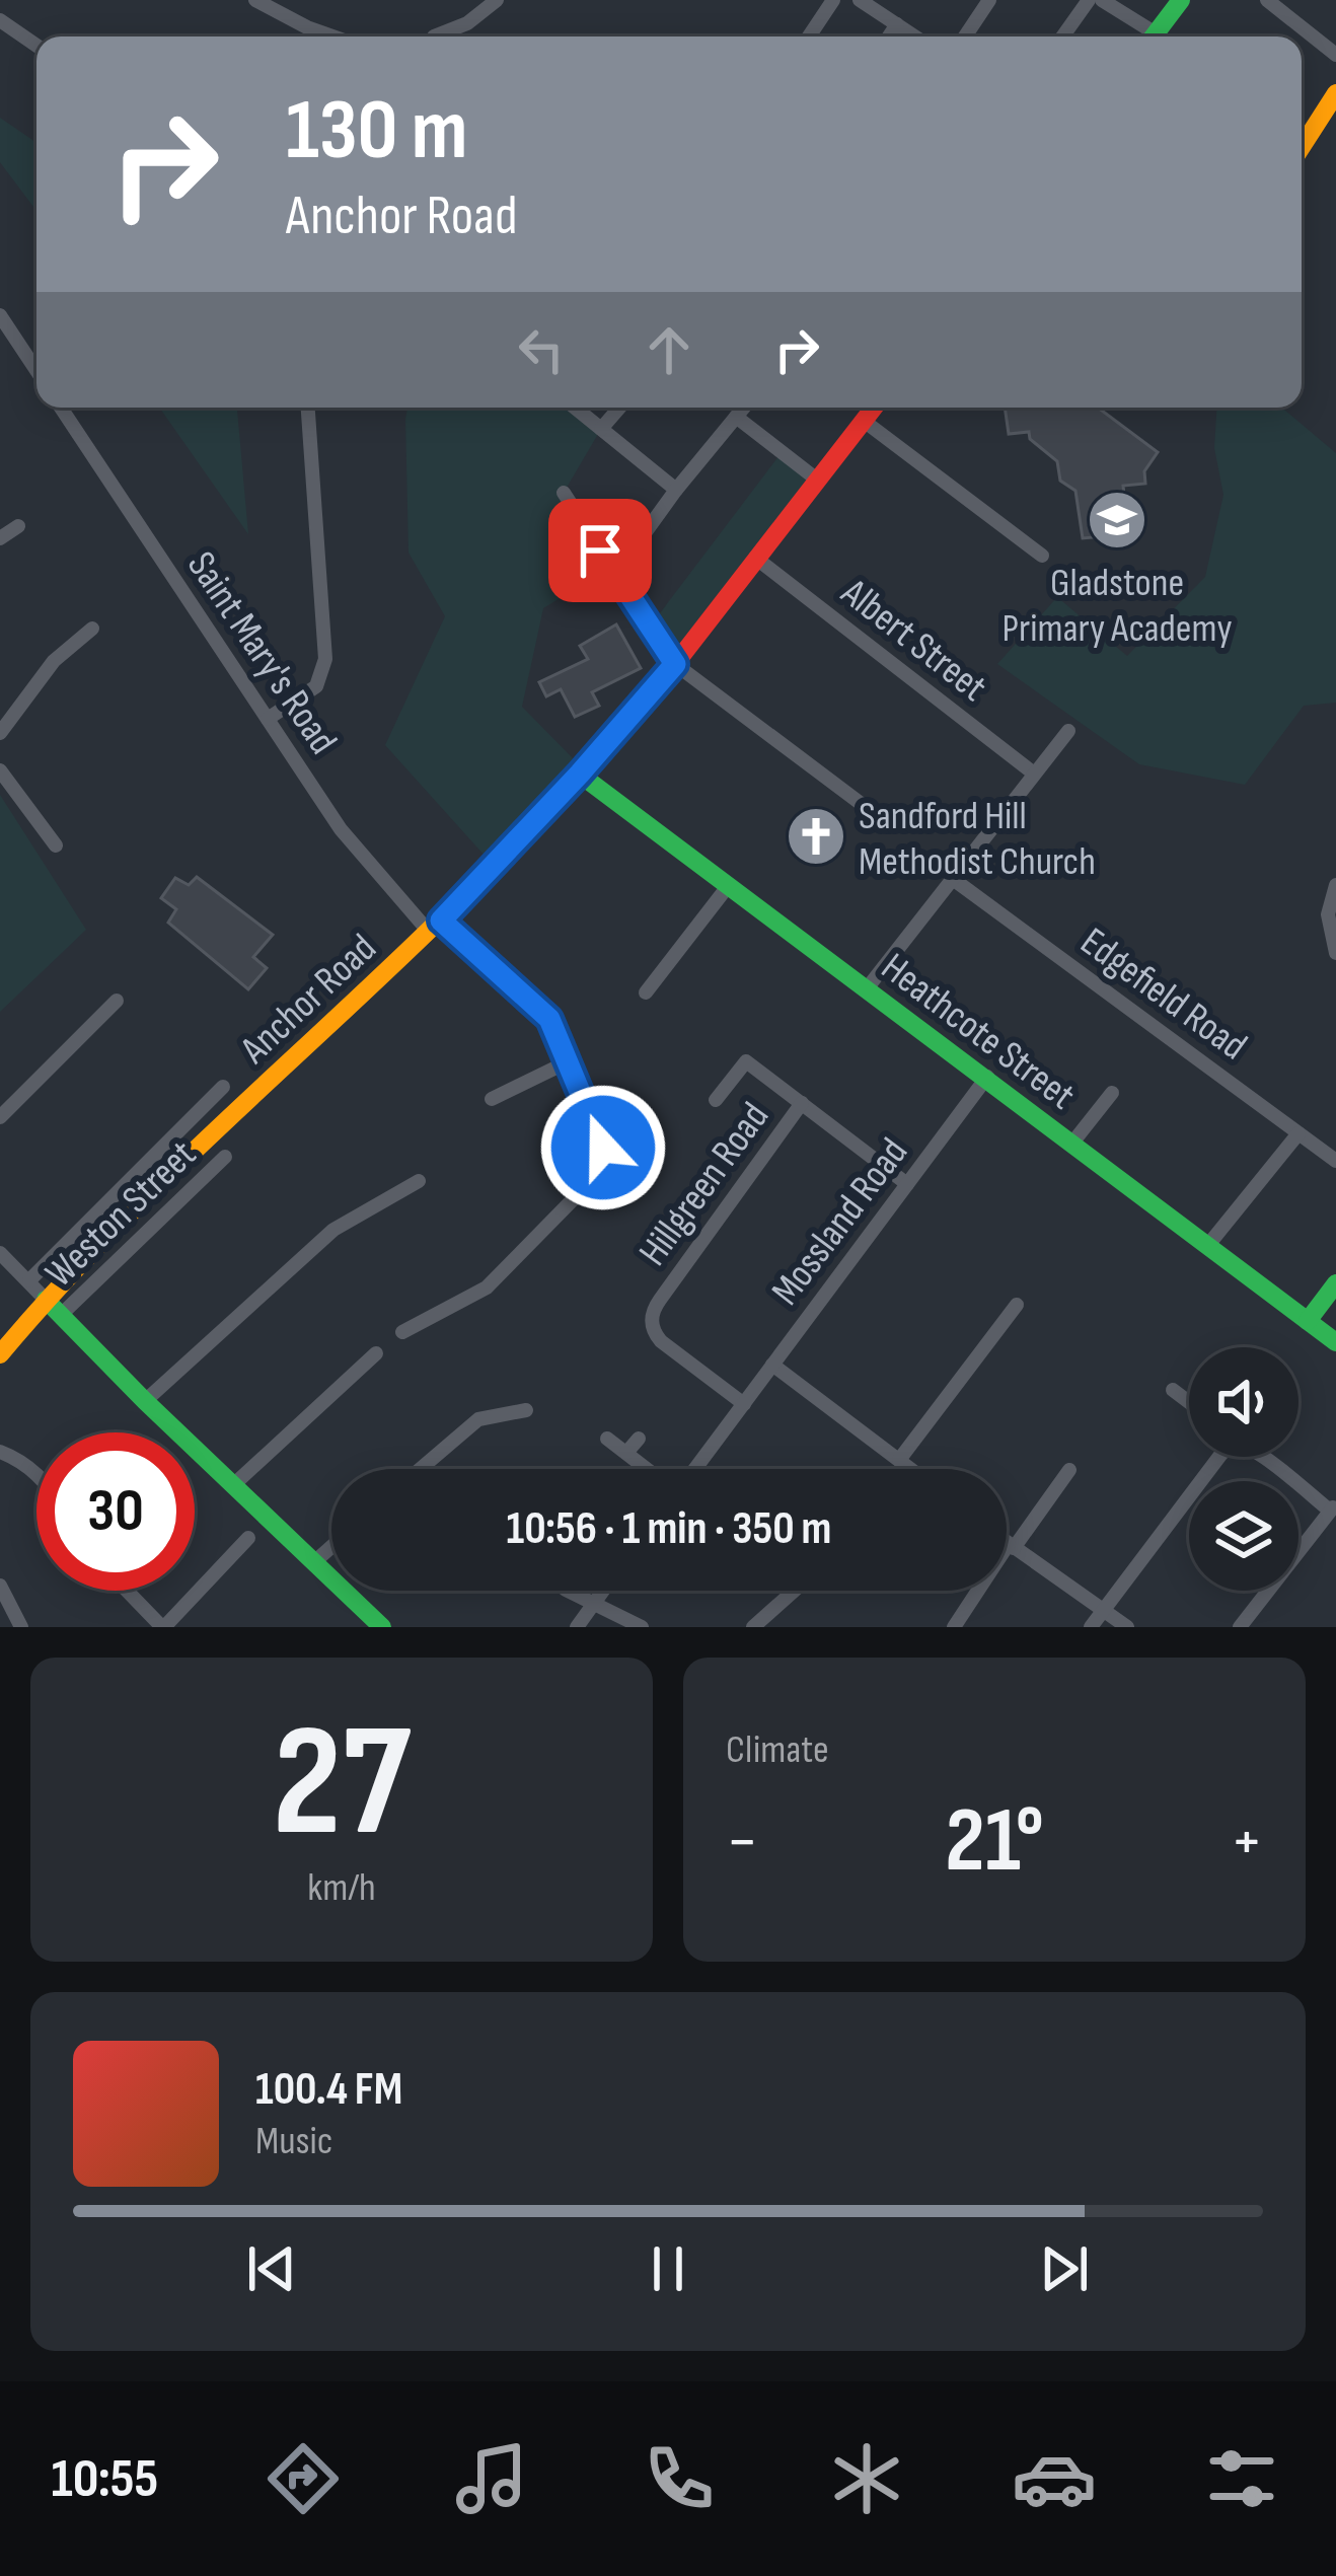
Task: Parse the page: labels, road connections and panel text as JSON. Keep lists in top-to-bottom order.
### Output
{
  "streets": {
    "street": [
      "Albert Street",
      "Saint Mary's Road",
      "Edgefield Road",
      "Anchor Road",
      "Heathcote Street",
      "Hillgreen Road",
      "Weston Street",
      "Mossland Road"
    ]
  },
  "crossings": [
    ["Albert Street", "Anchor Road"],
    ["Saint Mary's Road", "Anchor Road"],
    ["Anchor Road", "Heathcote Street"],
    ["Heathcote Street", "Mossland Road"],
    ["Hillgreen Road", "Mossland Road"]
  ],
  "places": {
    "school or university": ["Gladstone Primary Academy"],
    "church": ["Sandford Hill Methodist Church"]
  },
  "page": {
    "turn": ["130 m", "Anchor Road"],
    "limit": "30",
    "trip": "10:56 · 1 min · 350 m",
    "tile": [
      ["27", "km/h"],
      "Climate"
    ],
    "heat": ["−", "21°", "+"],
    "song": ["100.4 FM", "Music"],
    "tabs": "10:55"
  }
}
